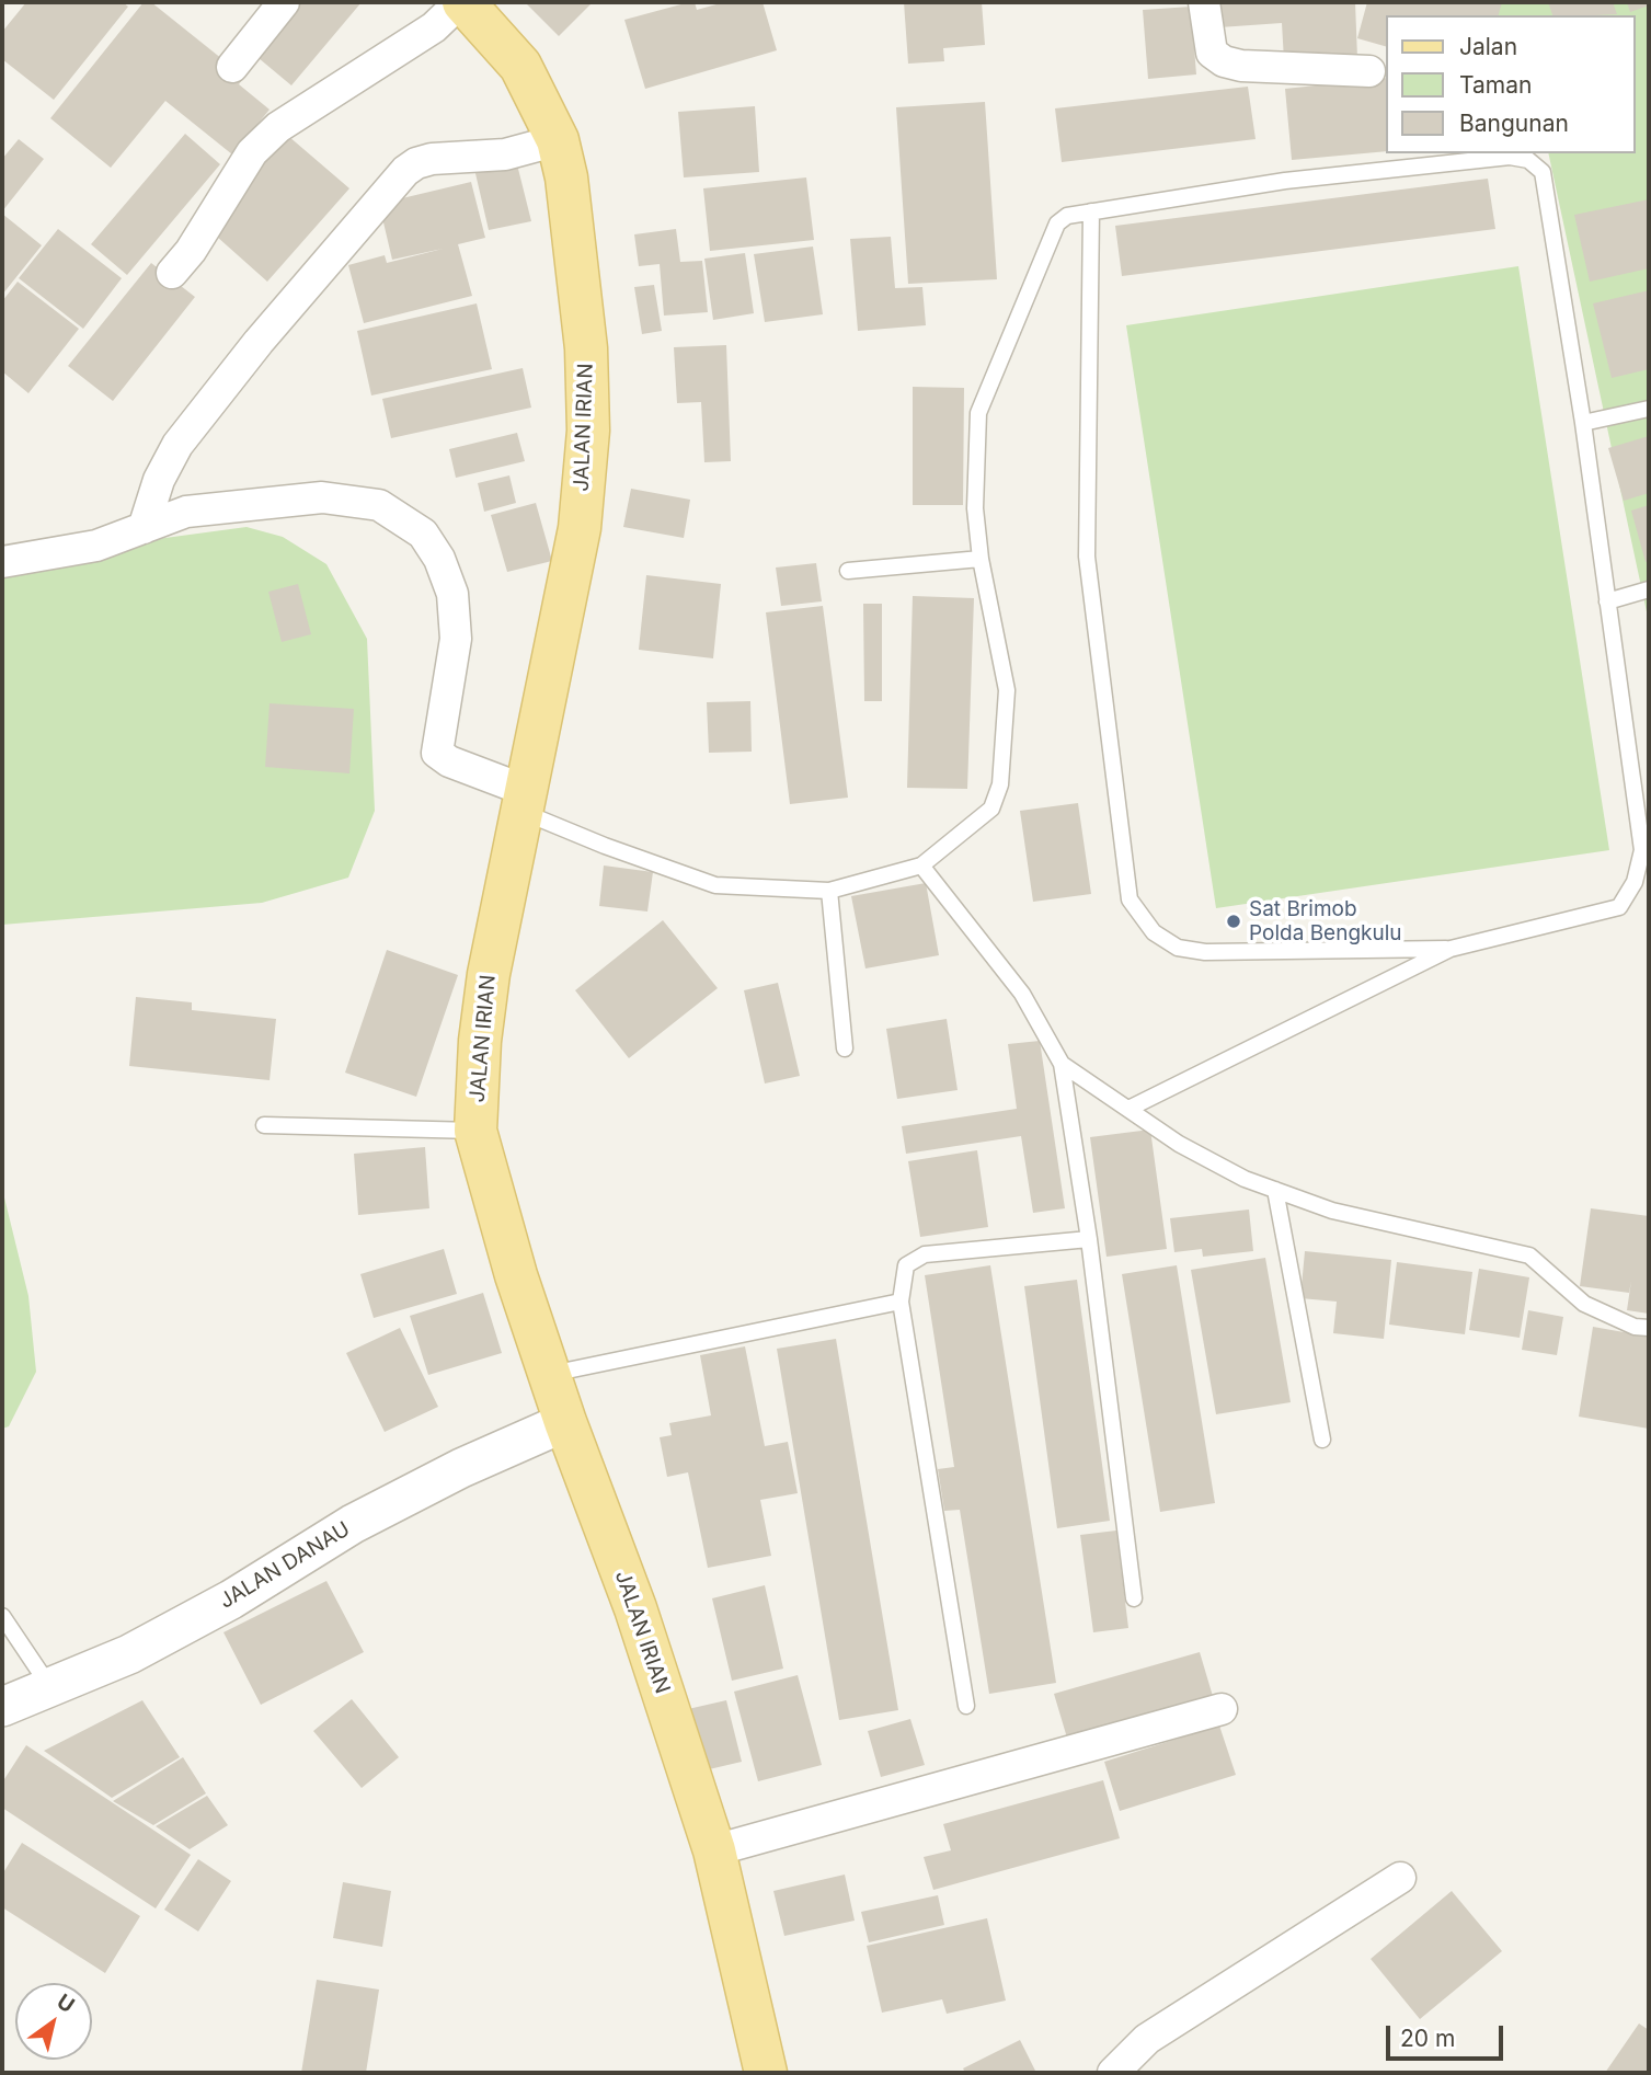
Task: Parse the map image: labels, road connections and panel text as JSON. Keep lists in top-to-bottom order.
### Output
{
  "streets": {
    "main road": ["JALAN IRIAN"],
    "street": ["JALAN DANAU"]
  },
  "crossings": [
    ["JALAN IRIAN", "JALAN DANAU"]
  ],
  "places": ["Sat Brimob Polda Bengkulu"],
  "legend": ["Jalan", "Taman", "Bangunan"],
  "scale_bar": "20 m",
  "north": "top right"
}
